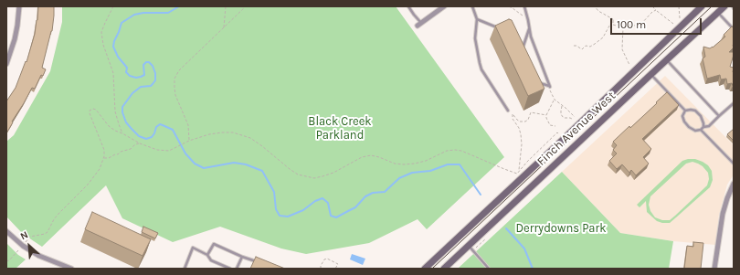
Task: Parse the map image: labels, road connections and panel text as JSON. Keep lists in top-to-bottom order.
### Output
{
  "streets": {
    "main road": ["Finch Avenue West"]
  },
  "parks": ["Black Creek Parkland", "Derrydowns Park"],
  "scale_bar": "100 m",
  "north": "top left"
}
